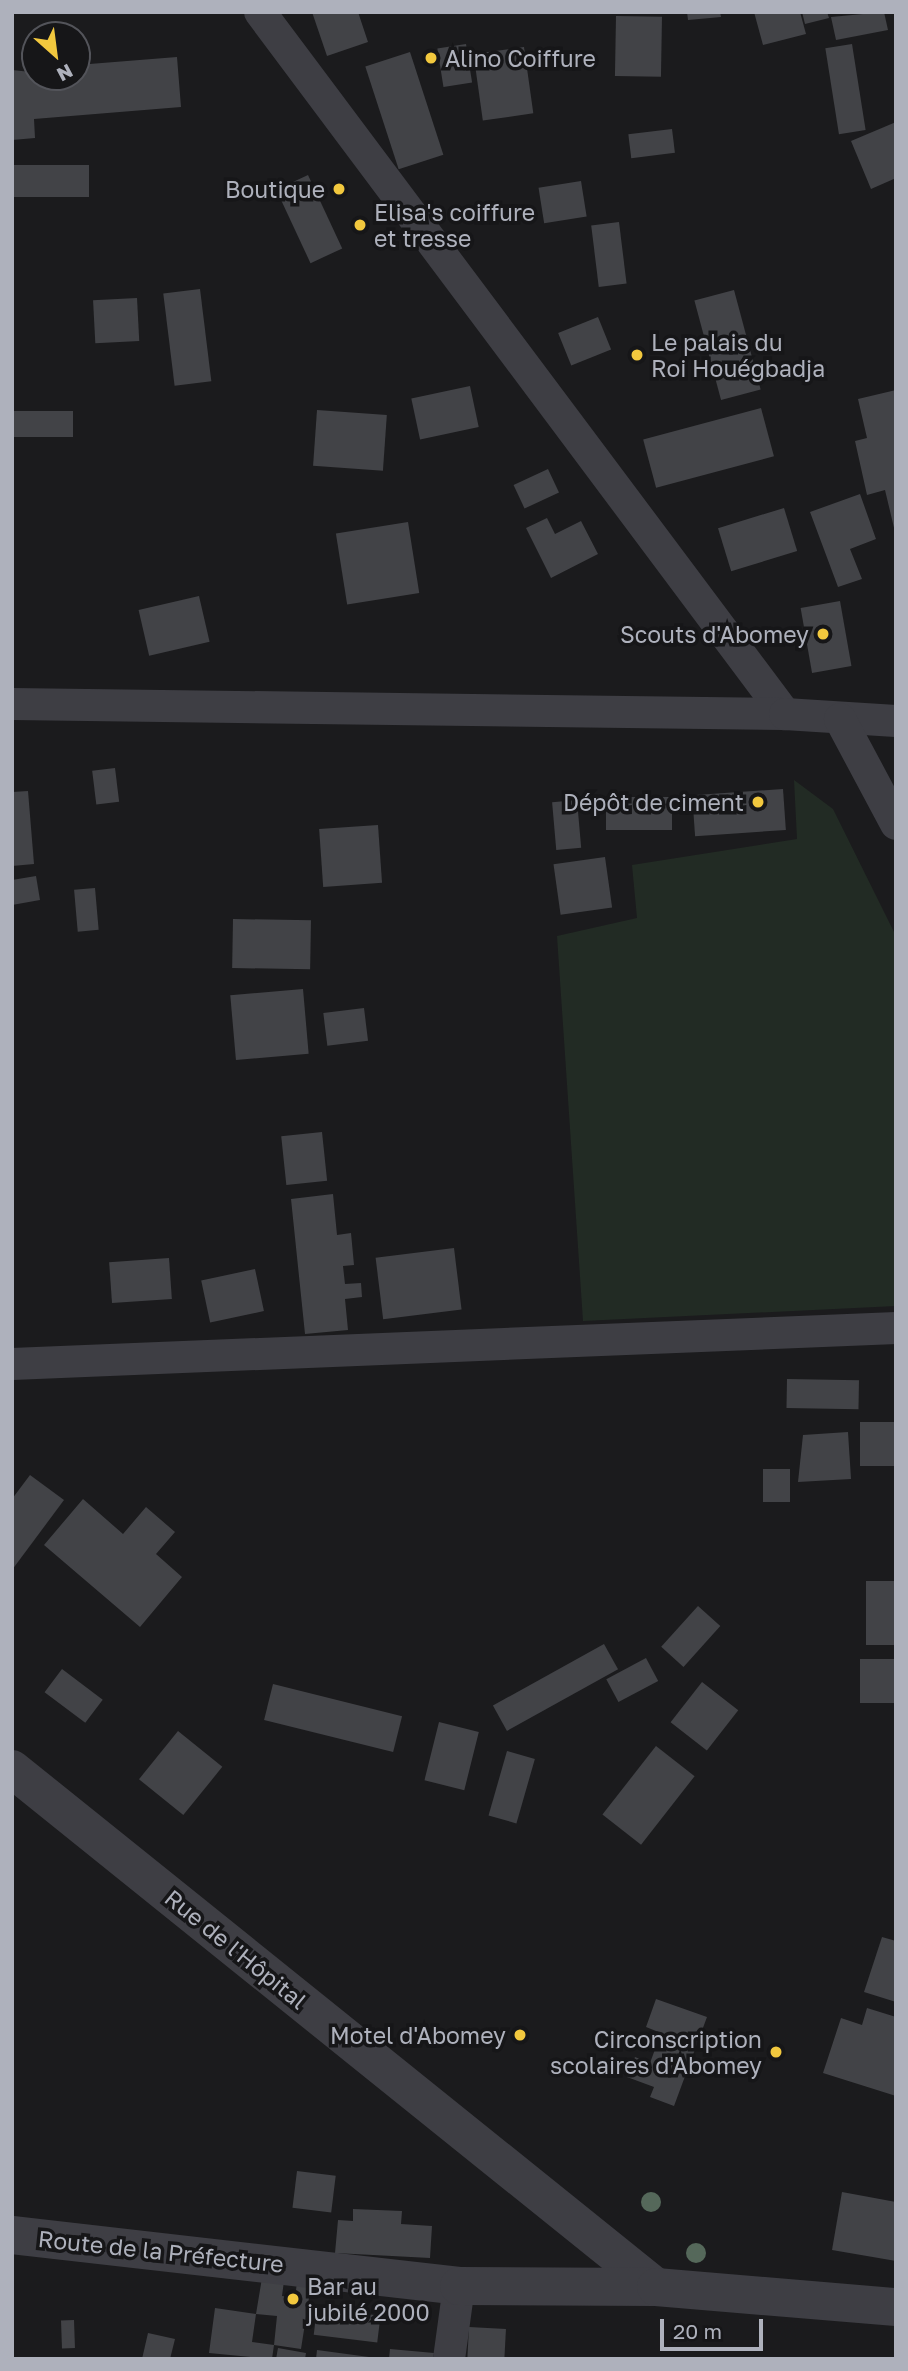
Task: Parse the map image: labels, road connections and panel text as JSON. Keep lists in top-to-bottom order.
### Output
{
  "streets": {
    "street": ["Rue de l'Hôpital", "Route de la Préfecture"]
  },
  "crossings": [
    ["Rue de l'Hôpital", "Route de la Préfecture"]
  ],
  "places": [
    "Alino Coiffure",
    "Boutique",
    "Elisa's coiffure et tresse",
    "Le palais du Roi Houégbadja",
    "Scouts d'Abomey",
    "Dépôt de ciment",
    "Motel d'Abomey",
    "Circonscription scolaires d'Abomey",
    "Bar au jubilé 2000"
  ],
  "scale_bar": "20 m",
  "north": "bottom right"
}
